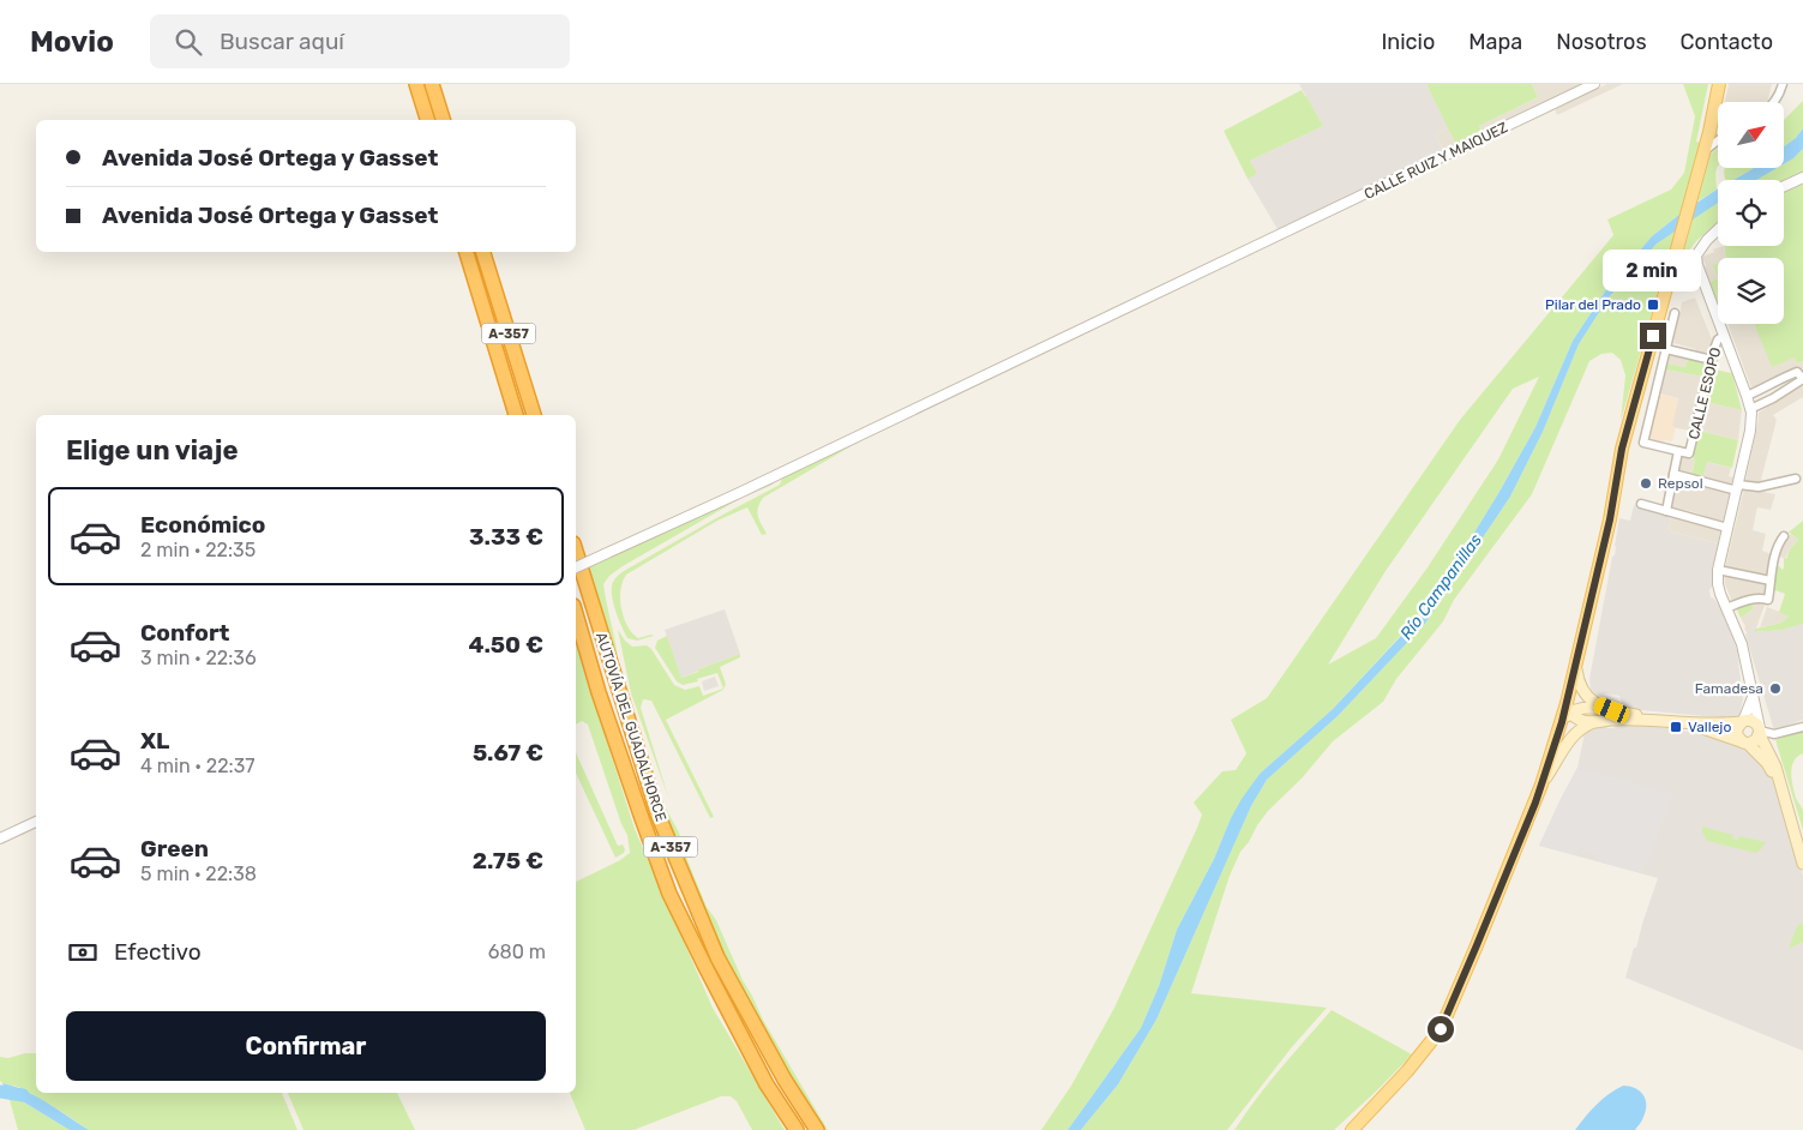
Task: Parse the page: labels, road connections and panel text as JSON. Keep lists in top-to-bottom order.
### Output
{
  "streets": {
    "highway": ["A-357", "AUTOVÍA DEL GUADALHORCE"],
    "street": ["CALLE RUIZ Y MAIQUEZ", "CALLE ESOPO"]
  },
  "water": ["Río Campanillas"],
  "places": {
    "transit": ["Pilar del Prado", "Vallejo"],
    "other": ["Repsol", "Famadesa"]
  },
  "north": "top right",
  "page": {
    "header": "Movio",
    "search": "Buscar aquí",
    "nav": [
      "Inicio",
      "Mapa",
      "Nosotros",
      "Contacto"
    ],
    "banner": ["Avenida José Ortega y Gasset", "Avenida José Ortega y Gasset"],
    "bubble": "2 min",
    "heading": "Elige un viaje",
    "list": [
      {
        "name": "Económico",
        "note": "2 min · 22:35",
        "value": "3.33 €"
      },
      {
        "name": "Confort",
        "note": "3 min · 22:36",
        "value": "4.50 €"
      },
      {
        "name": "XL",
        "note": "4 min · 22:37",
        "value": "5.67 €"
      },
      {
        "name": "Green",
        "note": "5 min · 22:38",
        "value": "2.75 €"
      }
    ],
    "pay": ["Efectivo", "680 m"],
    "buttons": "Confirmar"
  }
}
